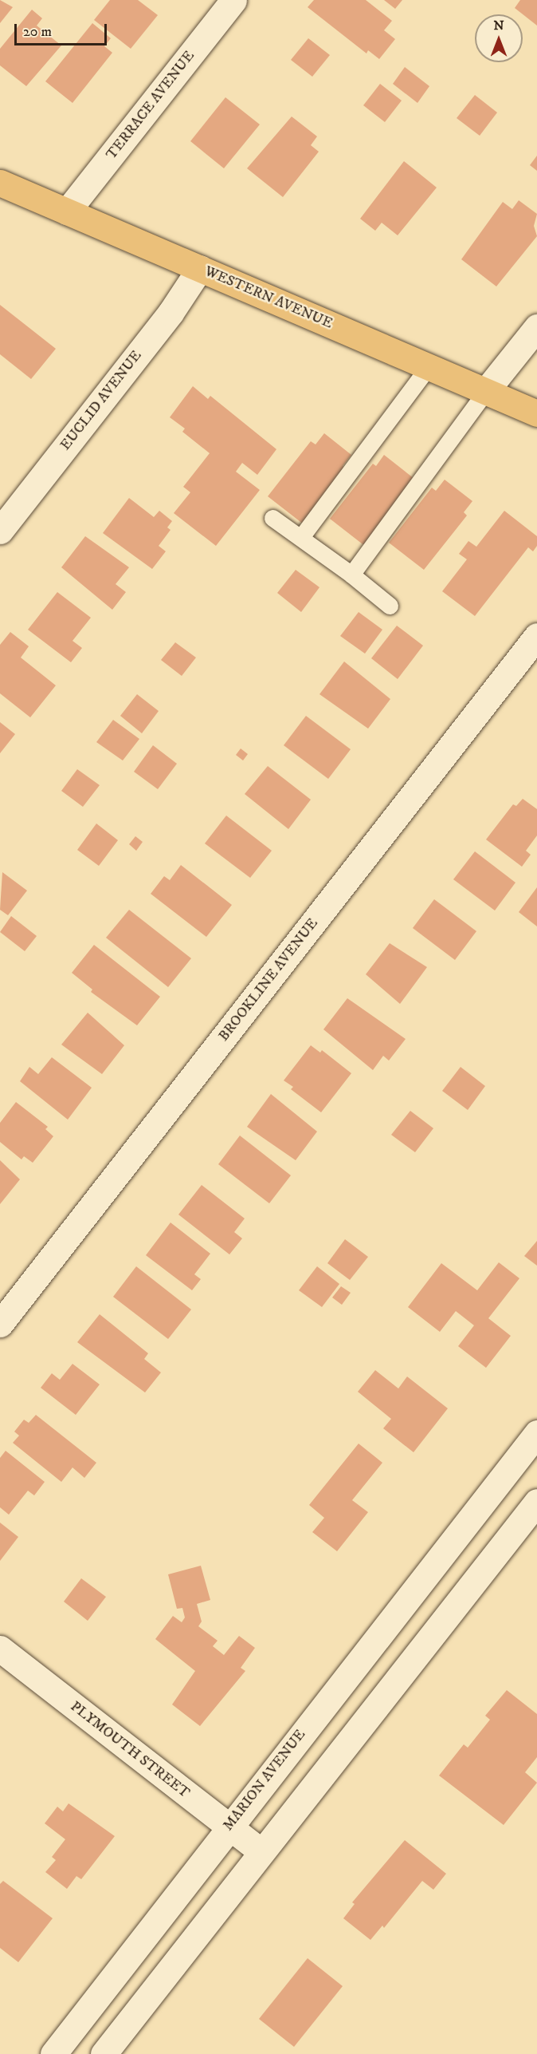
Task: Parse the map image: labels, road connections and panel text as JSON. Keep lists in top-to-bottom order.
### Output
{
  "streets": {
    "main road": ["WESTERN AVENUE"],
    "street": [
      "TERRACE AVENUE",
      "EUCLID AVENUE",
      "BROOKLINE AVENUE",
      "PLYMOUTH STREET",
      "MARION AVENUE"
    ]
  },
  "crossings": [
    ["TERRACE AVENUE", "WESTERN AVENUE"],
    ["WESTERN AVENUE", "EUCLID AVENUE"],
    ["PLYMOUTH STREET", "MARION AVENUE"]
  ],
  "scale_bar": "20 m",
  "north": "top"
}
